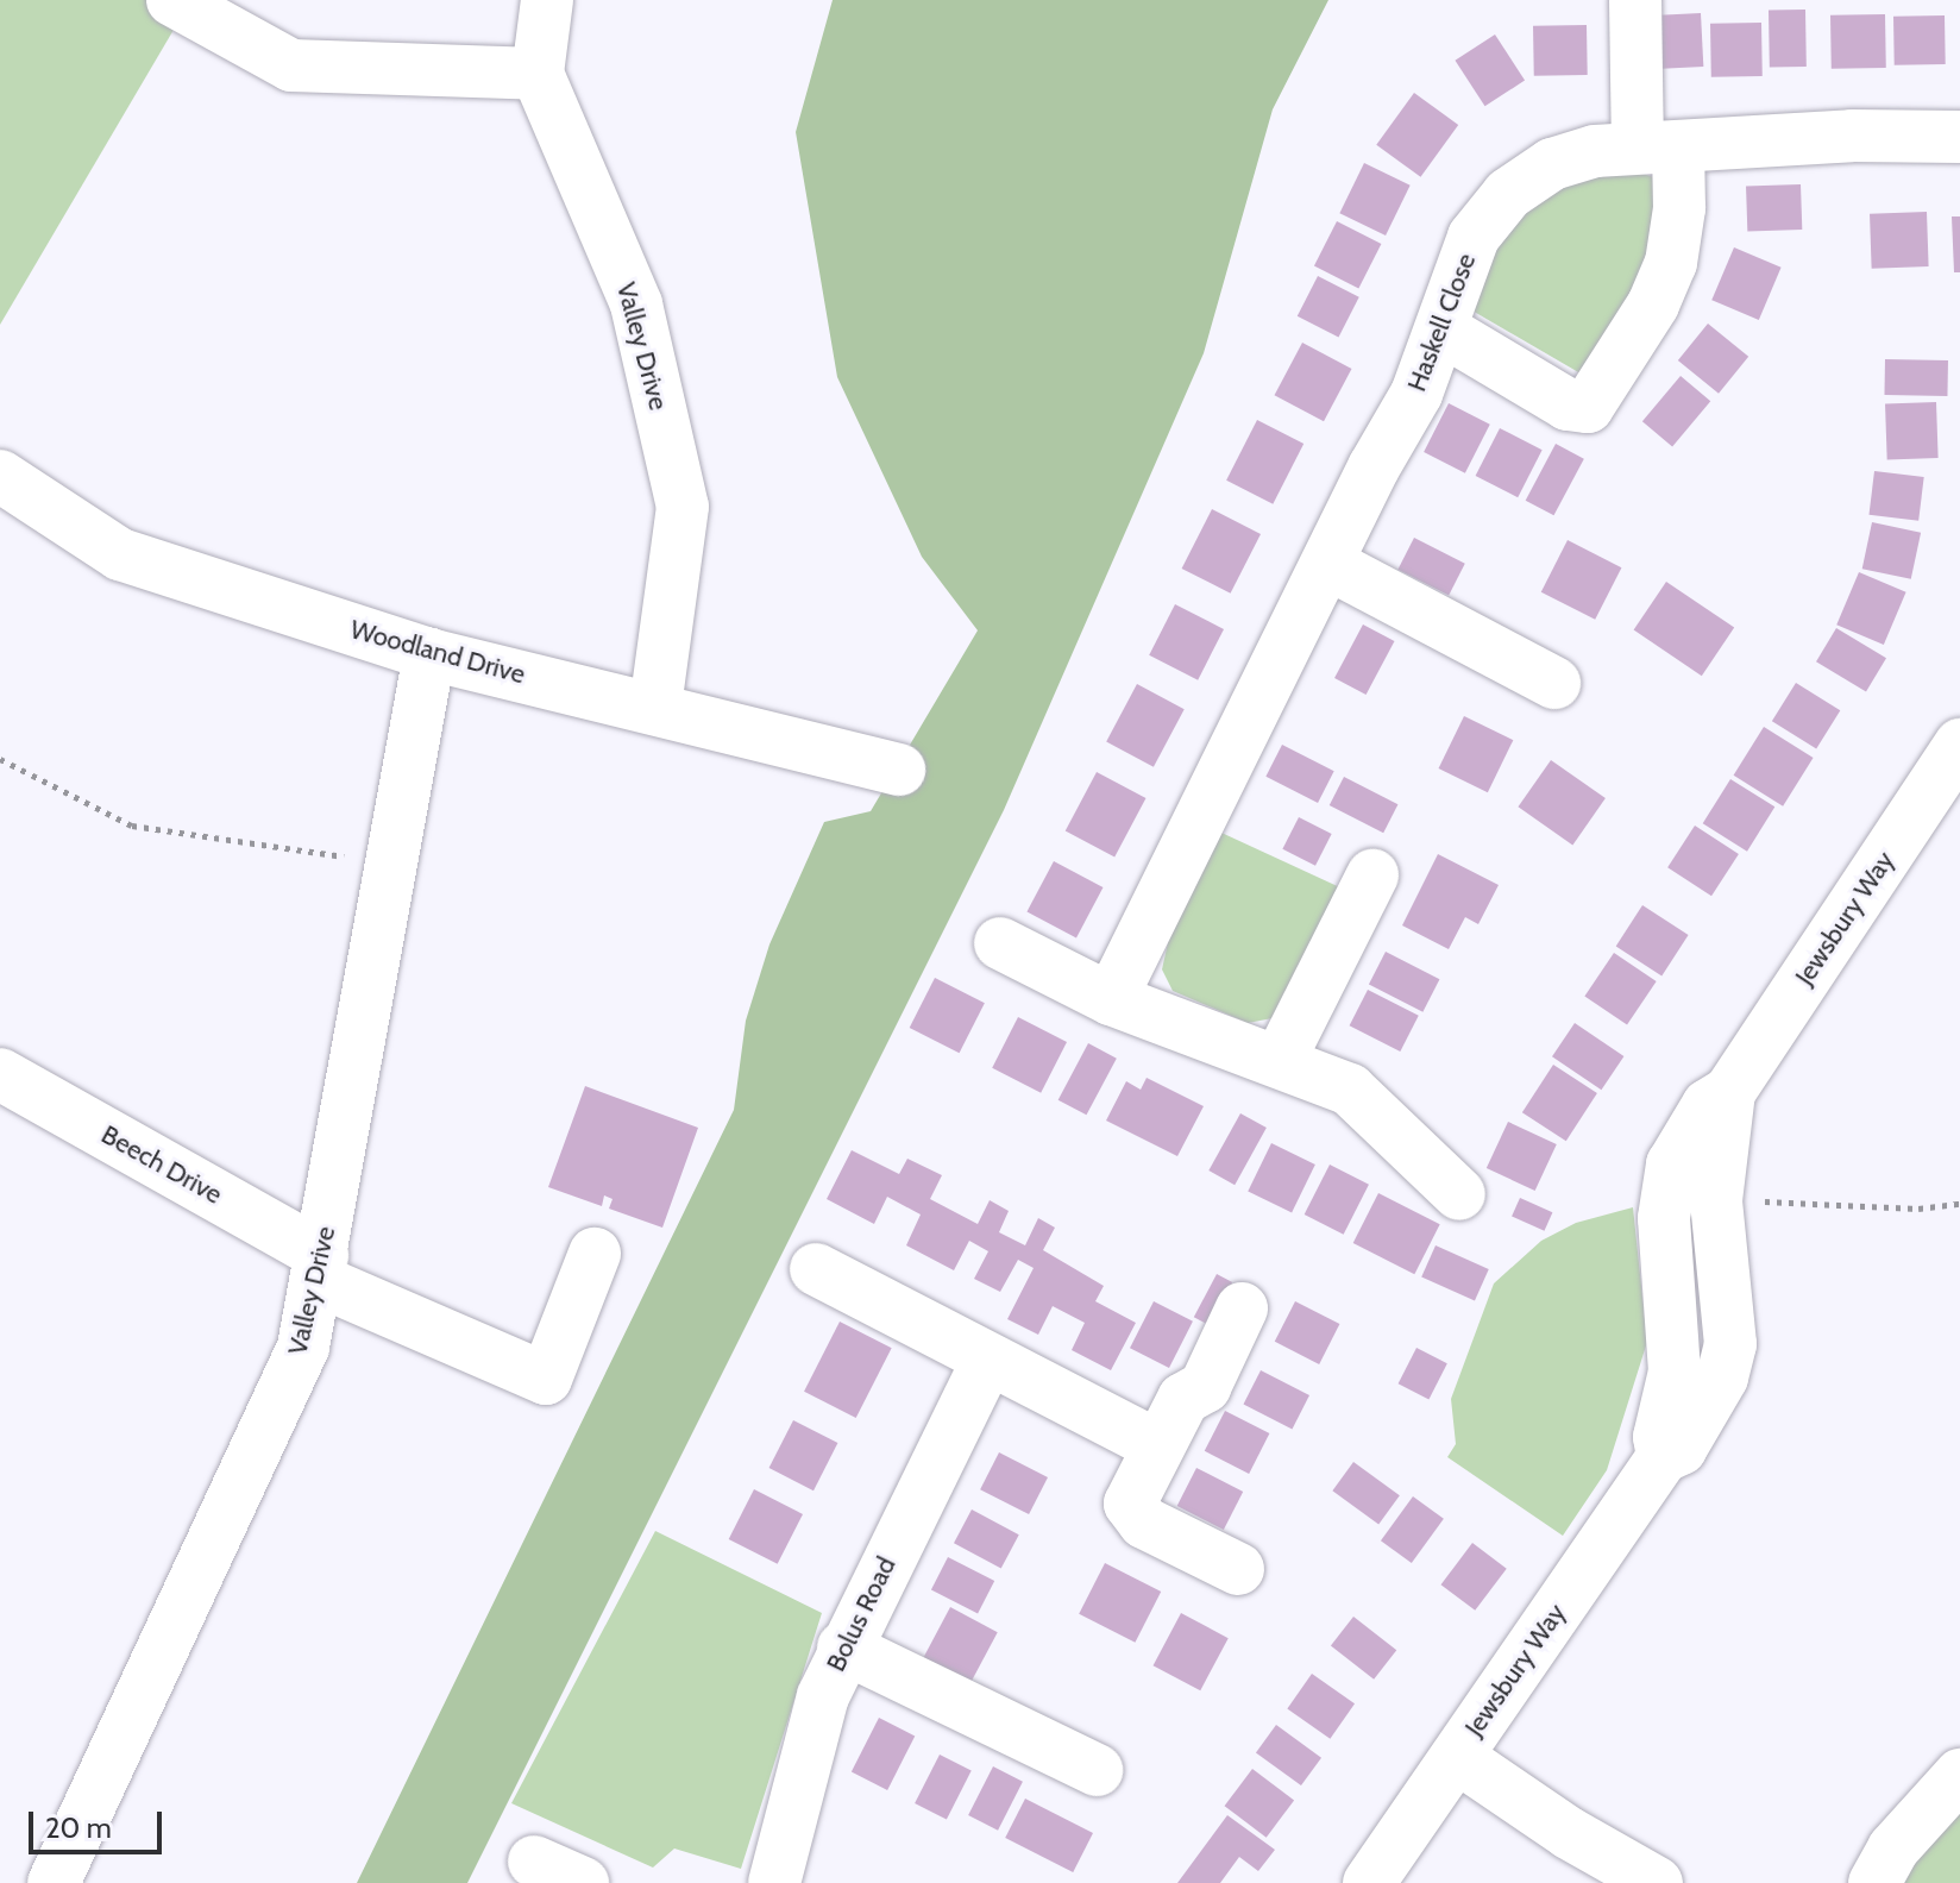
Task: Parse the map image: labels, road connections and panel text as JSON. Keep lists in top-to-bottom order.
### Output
{
  "streets": {
    "street": [
      "Haskell Close",
      "Valley Drive",
      "Woodland Drive",
      "Jewsbury Way",
      "Beech Drive",
      "Bolus Road"
    ]
  },
  "crossings": [
    ["Valley Drive", "Woodland Drive"],
    ["Valley Drive", "Beech Drive"]
  ],
  "scale_bar": "20 m"
}
